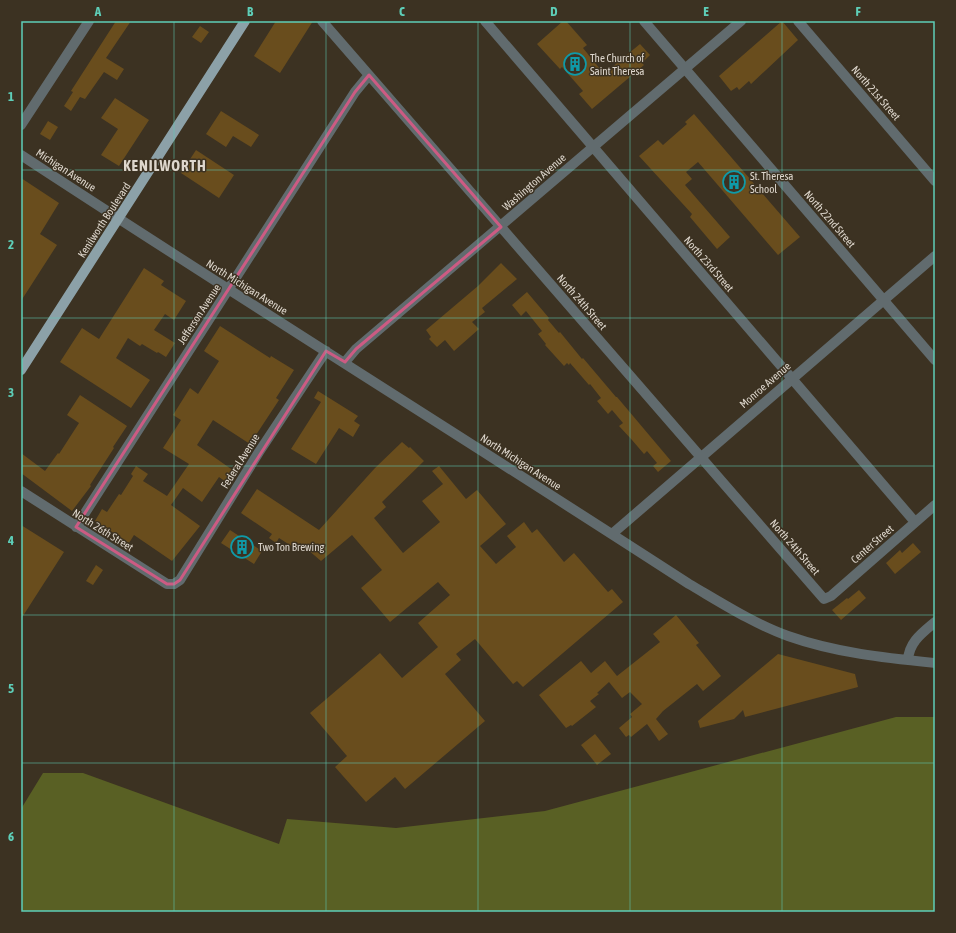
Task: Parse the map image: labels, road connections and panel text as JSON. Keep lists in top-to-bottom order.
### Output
{
  "streets": {
    "main road": ["Kenilworth Boulevard"],
    "street": [
      "North 21st Street",
      "Michigan Avenue",
      "Washington Avenue",
      "North 22nd Street",
      "North 23rd Street",
      "North Michigan Avenue",
      "North 24th Street",
      "Jefferson Avenue",
      "Monroe Avenue",
      "Federal Avenue",
      "North 26th Street",
      "Center Street"
    ]
  },
  "crossings": [
    ["Michigan Avenue", "Kenilworth Boulevard"],
    ["Michigan Avenue", "North Michigan Avenue"],
    ["Washington Avenue", "North 22nd Street"],
    ["Washington Avenue", "North 23rd Street"],
    ["Washington Avenue", "North Michigan Avenue"],
    ["Washington Avenue", "North 24th Street"],
    ["North 22nd Street", "Monroe Avenue"],
    ["Kenilworth Boulevard", "North Michigan Avenue"],
    ["North 23rd Street", "Monroe Avenue"],
    ["North 23rd Street", "Center Street"],
    ["North Michigan Avenue", "Jefferson Avenue"],
    ["North Michigan Avenue", "Monroe Avenue"],
    ["North Michigan Avenue", "Federal Avenue"],
    ["North 24th Street", "Jefferson Avenue"],
    ["North 24th Street", "Monroe Avenue"],
    ["North 24th Street", "Center Street"],
    ["Jefferson Avenue", "North 26th Street"],
    ["Federal Avenue", "North 26th Street"]
  ],
  "districts": ["KENILWORTH"],
  "places": {
    "building": ["The Church of Saint Theresa", "St. Theresa School", "Two Ton Brewing"]
  },
  "grid": {
    "columns": [
      "A",
      "B",
      "C",
      "D",
      "E",
      "F"
    ],
    "rows": [
      "1",
      "2",
      "3",
      "4",
      "5",
      "6"
    ]
  }
}
